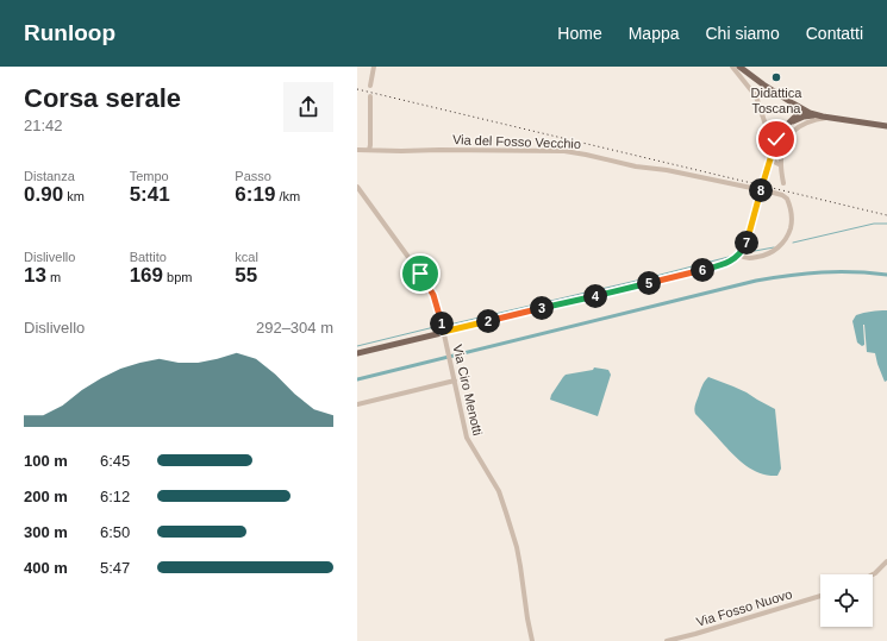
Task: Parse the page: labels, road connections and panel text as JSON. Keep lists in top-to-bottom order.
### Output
{
  "streets": {
    "street": ["Via del Fosso Vecchio", "Via Ciro Menotti", "Via Fosso Nuovo"]
  },
  "places": ["Didattica Toscana"],
  "page": {
    "header": "Runloop",
    "nav": [
      "Home",
      "Mappa",
      "Chi siamo",
      "Contatti"
    ],
    "heading": ["Corsa serale", "21:42"],
    "stats": [
      ["Distanza", "0.90 km"],
      ["Tempo", "5:41"],
      ["Passo", "6:19 /km"],
      ["Dislivello", "13 m"],
      ["Battito", "169 bpm"],
      ["kcal", "55"]
    ],
    "pins": [
      "8",
      "7",
      "6",
      "5",
      "4",
      "3",
      "2",
      "1"
    ],
    "chart": ["Dislivello", "292–304 m"],
    "list": [
      {
        "name": "100 m",
        "note": "6:45"
      },
      {
        "name": "200 m",
        "note": "6:12"
      },
      {
        "name": "300 m",
        "note": "6:50"
      },
      {
        "name": "400 m",
        "note": "5:47"
      }
    ]
  }
}
